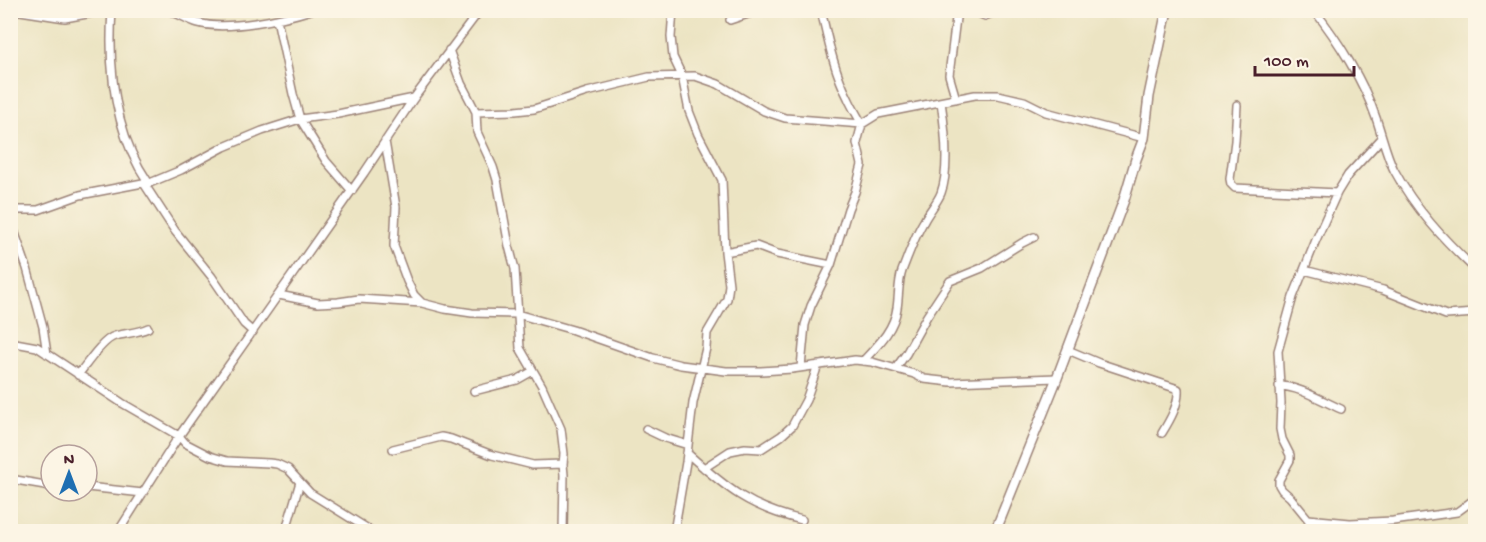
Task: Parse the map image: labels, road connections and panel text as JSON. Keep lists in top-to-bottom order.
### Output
{
  "scale_bar": "100 m",
  "north": "top"
}
